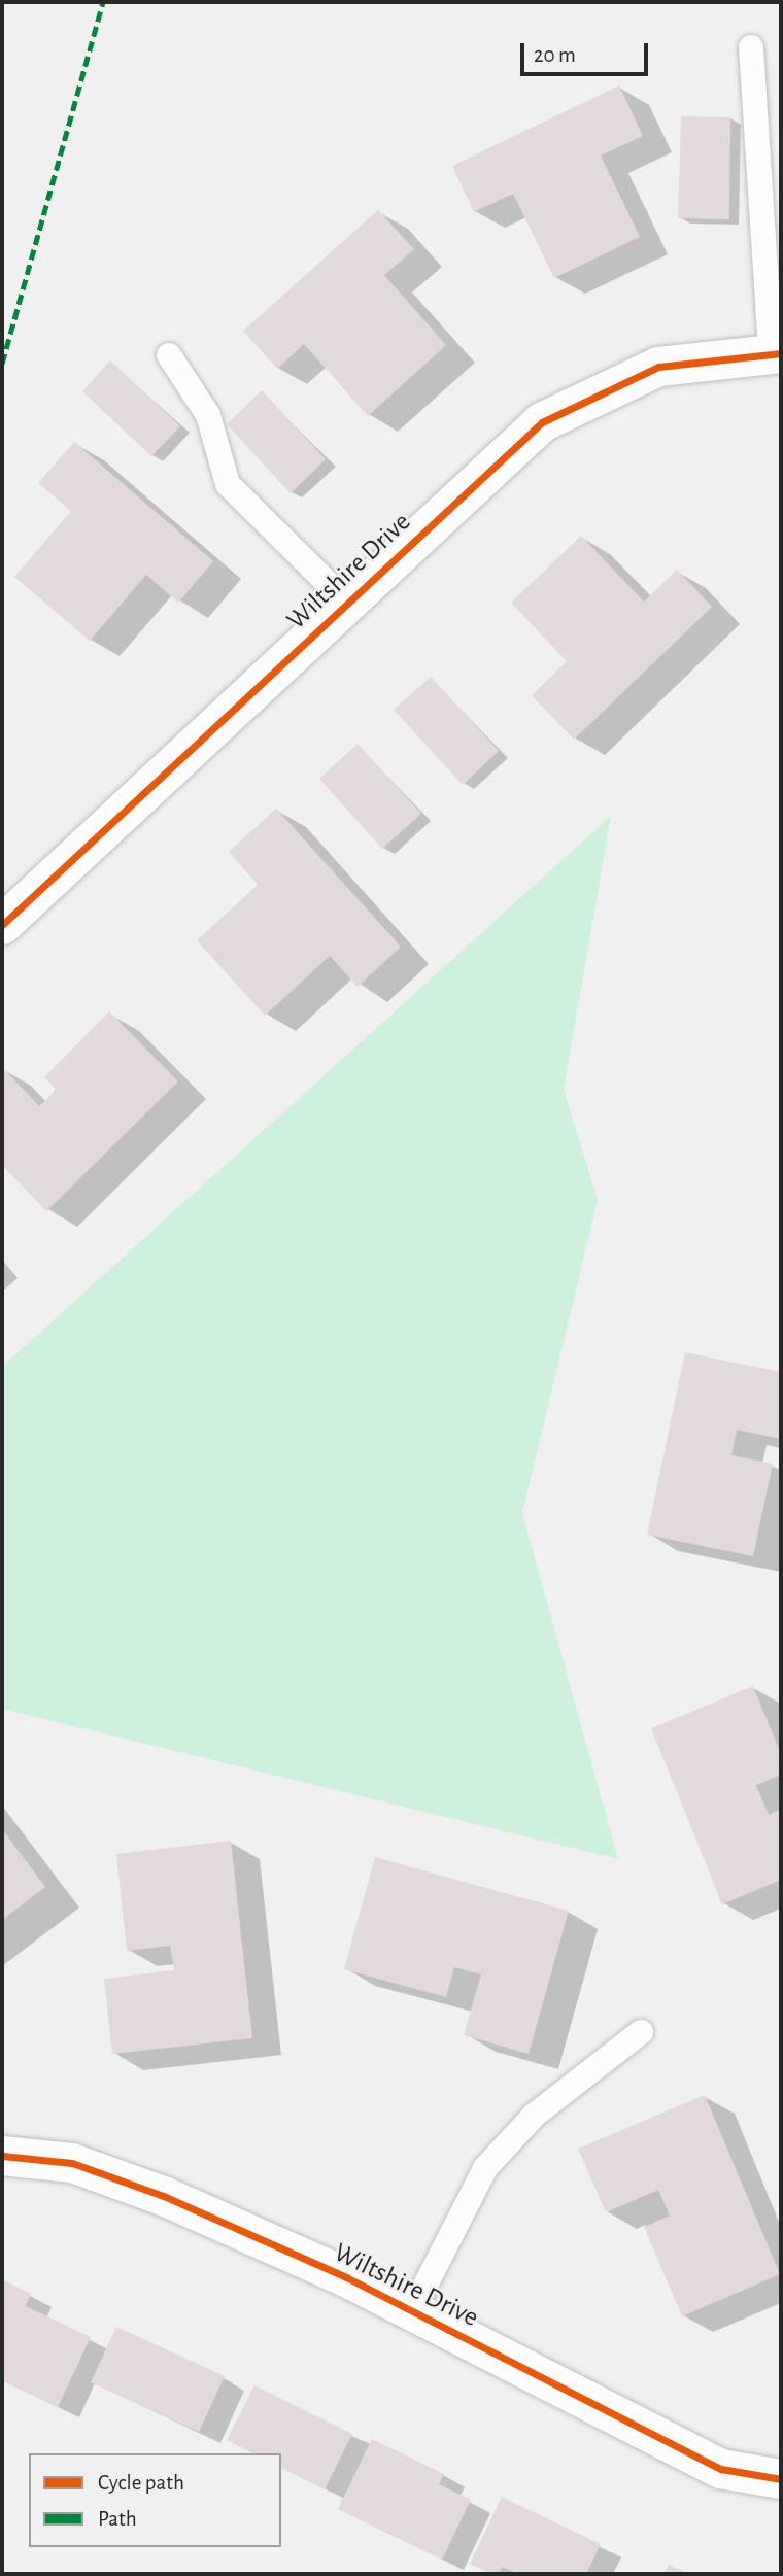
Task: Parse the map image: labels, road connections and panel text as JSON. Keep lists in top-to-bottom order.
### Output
{
  "streets": {
    "street": ["Wiltshire Drive"]
  },
  "legend": ["Cycle path", "Path"],
  "scale_bar": "20 m"
}
